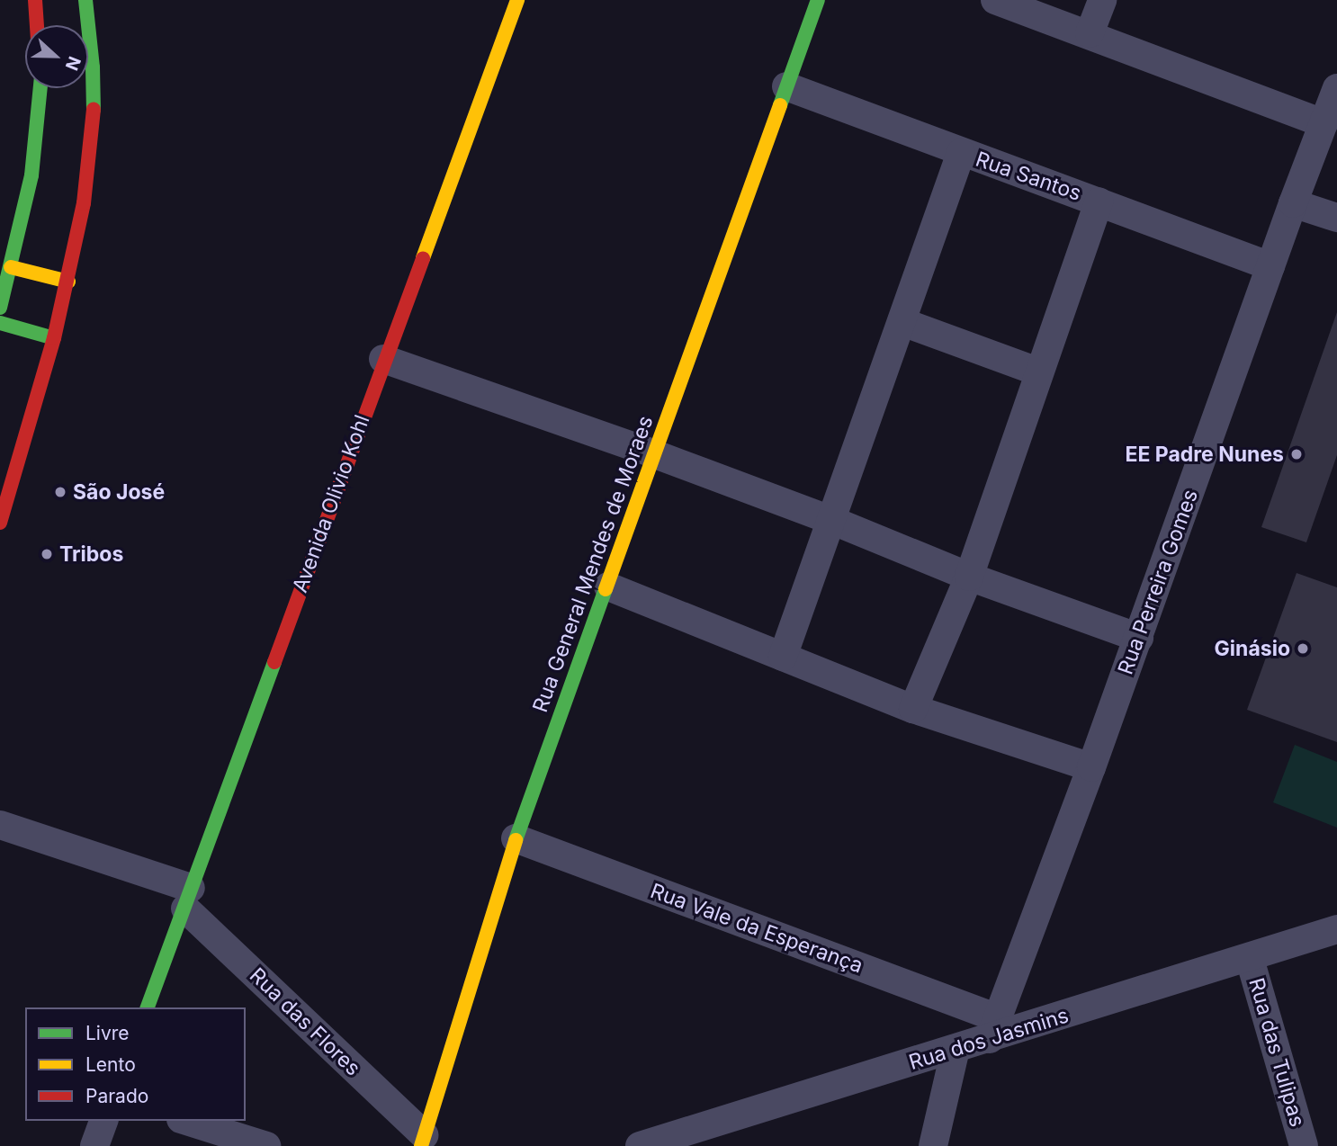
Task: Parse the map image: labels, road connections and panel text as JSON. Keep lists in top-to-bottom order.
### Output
{
  "streets": {
    "street": [
      "Rua Santos",
      "Avenida Olivio Kohl",
      "Rua General Mendes de Moraes",
      "Rua Perreira Gomes",
      "Rua Vale da Esperança",
      "Rua das Flores",
      "Rua dos Jasmins",
      "Rua das Tulipas"
    ]
  },
  "crossings": [
    ["Rua Santos", "Rua General Mendes de Moraes"],
    ["Rua Santos", "Rua Perreira Gomes"],
    ["Avenida Olivio Kohl", "Rua das Flores"],
    ["Rua General Mendes de Moraes", "Rua Vale da Esperança"],
    ["Rua General Mendes de Moraes", "Rua das Flores"],
    ["Rua Perreira Gomes", "Rua Vale da Esperança"],
    ["Rua Perreira Gomes", "Rua dos Jasmins"],
    ["Rua Vale da Esperança", "Rua dos Jasmins"],
    ["Rua dos Jasmins", "Rua das Tulipas"]
  ],
  "places": [
    "EE Padre Nunes",
    "São José",
    "Tribos",
    "Ginásio"
  ],
  "legend": ["Livre", "Lento", "Parado"],
  "north": "right"
}
